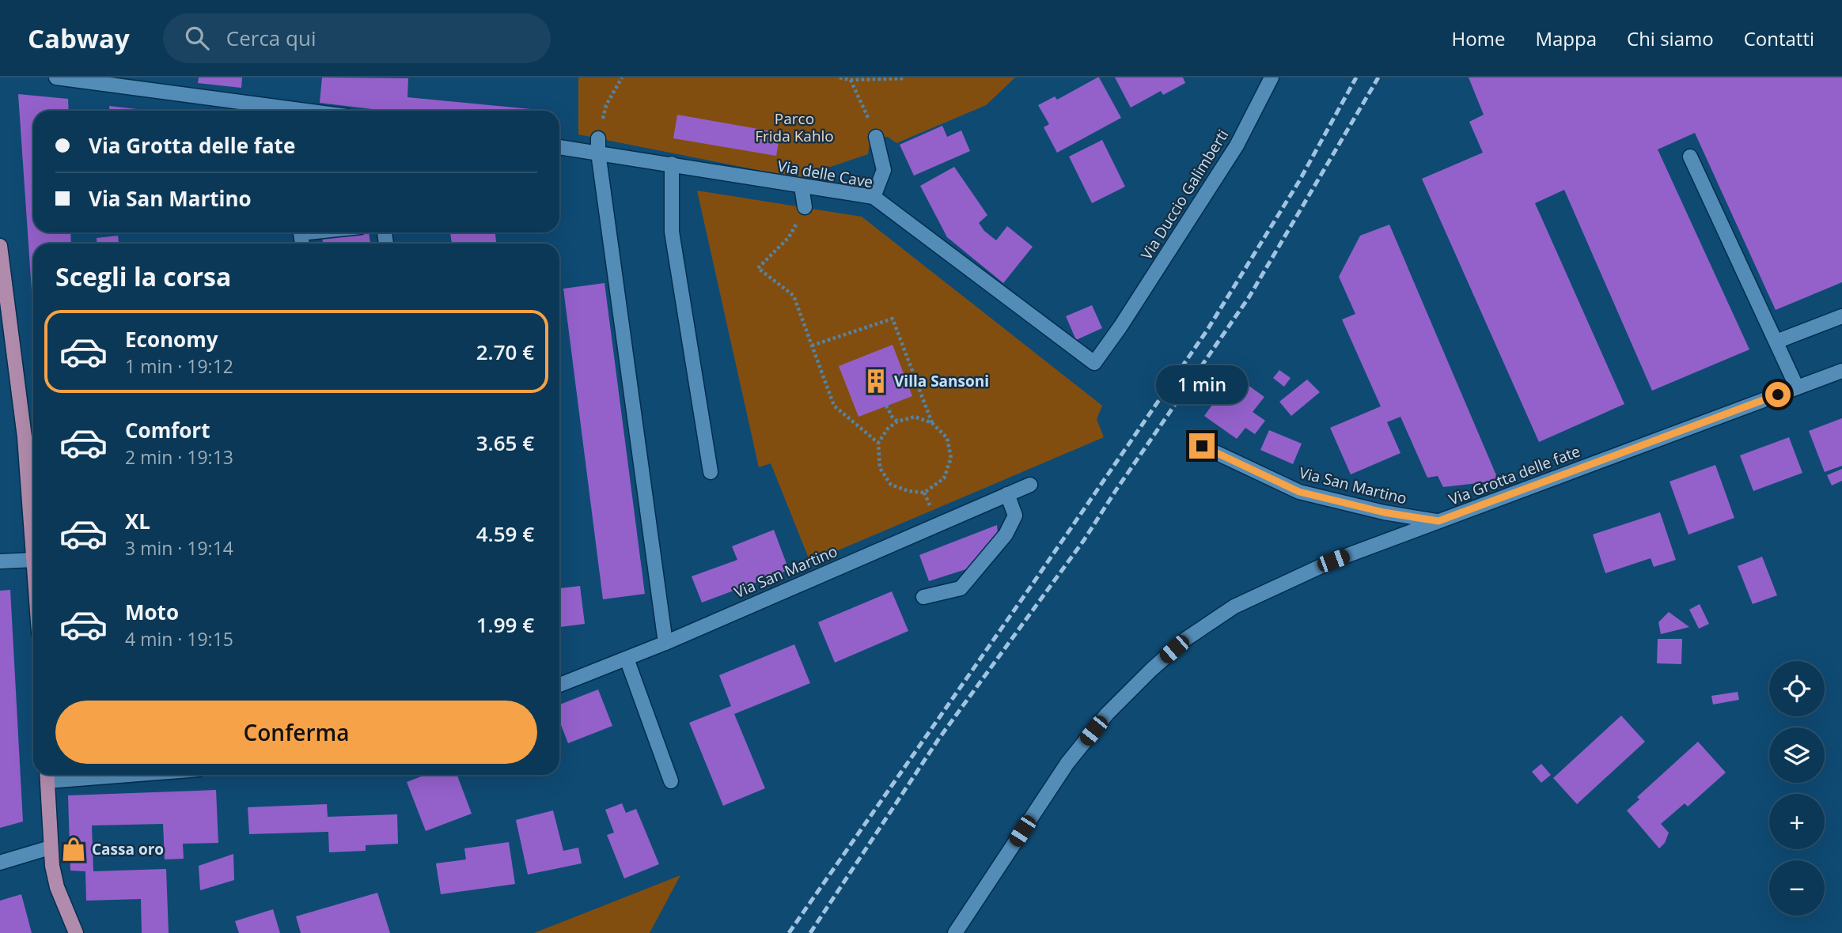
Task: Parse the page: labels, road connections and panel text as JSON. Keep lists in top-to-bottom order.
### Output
{
  "streets": {
    "street": [
      "Via delle Cave",
      "Via Duccio Galimberti",
      "Via Grotta delle fate",
      "Via San Martino"
    ]
  },
  "crossings": [
    ["Via delle Cave", "Via Duccio Galimberti"],
    ["Via Grotta delle fate", "Via San Martino"]
  ],
  "parks": ["Parco Frida Kahlo"],
  "places": {
    "building": ["Villa Sansoni"],
    "shop": ["Cassa oro"]
  },
  "page": {
    "header": "Cabway",
    "search": "Cerca qui",
    "nav": [
      "Home",
      "Mappa",
      "Chi siamo",
      "Contatti"
    ],
    "banner": ["Via Grotta delle fate", "Via San Martino"],
    "heading": "Scegli la corsa",
    "list": [
      {
        "name": "Economy",
        "note": "1 min · 19:12",
        "value": "2.70 €"
      },
      {
        "name": "Comfort",
        "note": "2 min · 19:13",
        "value": "3.65 €"
      },
      {
        "name": "XL",
        "note": "3 min · 19:14",
        "value": "4.59 €"
      },
      {
        "name": "Moto",
        "note": "4 min · 19:15",
        "value": "1.99 €"
      }
    ],
    "bubble": "1 min",
    "map_buttons": ["+", "−"],
    "buttons": "Conferma"
  }
}
